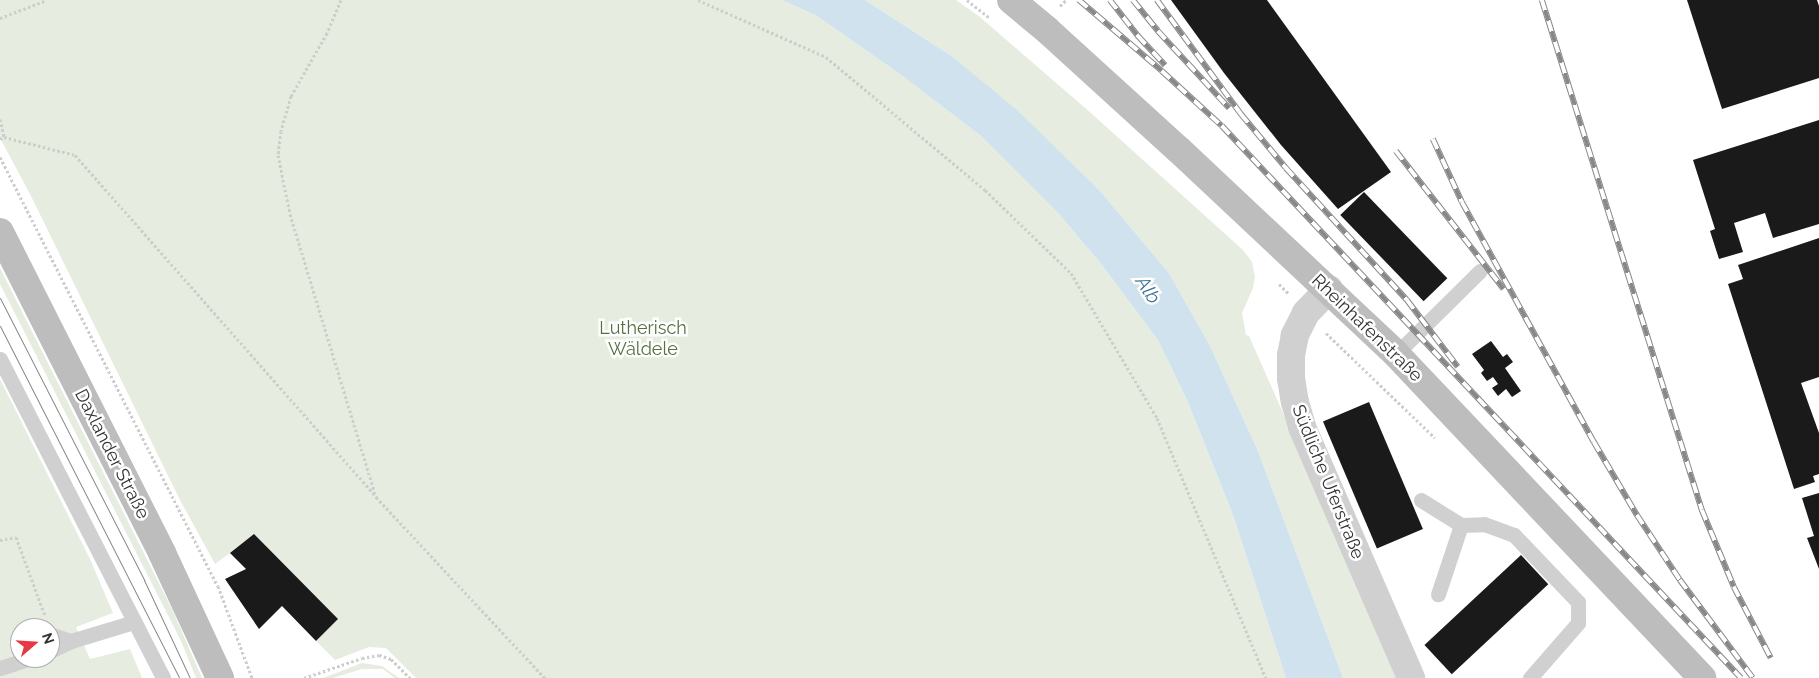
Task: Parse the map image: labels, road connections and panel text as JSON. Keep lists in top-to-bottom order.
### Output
{
  "streets": {
    "main road": ["Rheinhafenstraße", "Daxlander Straße"],
    "street": ["Südliche Uferstraße"]
  },
  "crossings": [
    ["Rheinhafenstraße", "Südliche Uferstraße"]
  ],
  "water": ["Alb"],
  "parks": ["Lutherisch Wäldele"],
  "north": "right"
}
